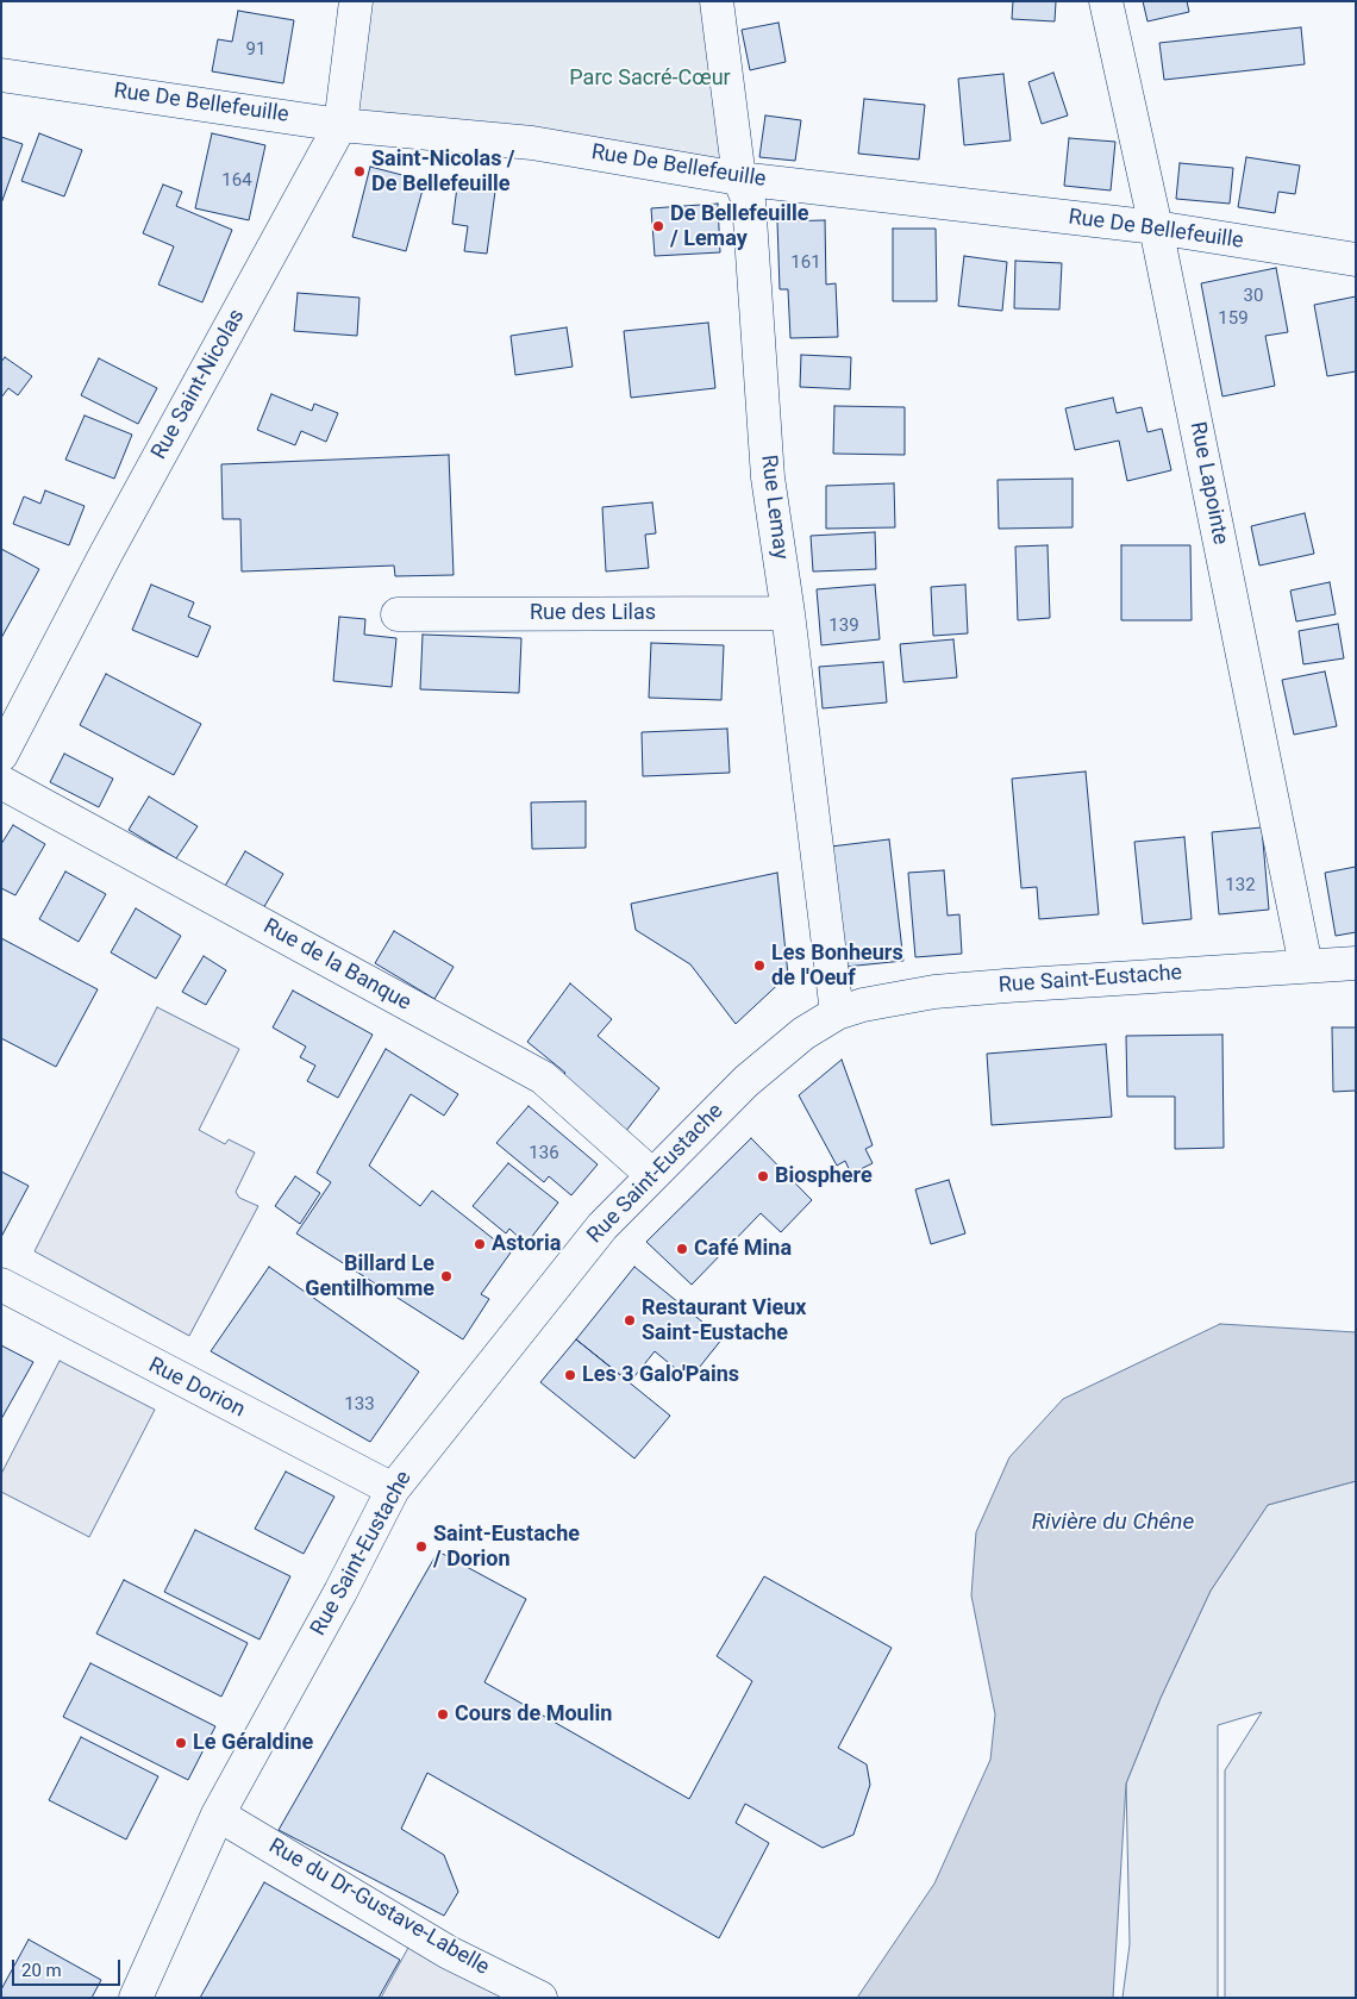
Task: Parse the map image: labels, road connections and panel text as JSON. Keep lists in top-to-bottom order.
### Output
{
  "streets": {
    "street": [
      "Rue De Bellefeuille",
      "Rue Saint-Nicolas",
      "Rue Lapointe",
      "Rue Lemay",
      "Rue des Lilas",
      "Rue de la Banque",
      "Rue Saint-Eustache",
      "Rue Dorion",
      "Rue du Dr-Gustave-Labelle"
    ]
  },
  "crossings": [
    ["Rue De Bellefeuille", "Rue Saint-Nicolas"],
    ["Rue De Bellefeuille", "Rue Lapointe"],
    ["Rue De Bellefeuille", "Rue Lemay"],
    ["Rue Lapointe", "Rue Saint-Eustache"],
    ["Rue Lemay", "Rue des Lilas"],
    ["Rue Lemay", "Rue Saint-Eustache"],
    ["Rue de la Banque", "Rue Saint-Eustache"],
    ["Rue Saint-Eustache", "Rue Dorion"],
    ["Rue Saint-Eustache", "Rue du Dr-Gustave-Labelle"]
  ],
  "water": ["Rivière du Chêne"],
  "parks": ["Parc Sacré-Cœur"],
  "places": [
    "Saint-Nicolas / De Bellefeuille",
    "De Bellefeuille / Lemay",
    "Les Bonheurs de l'Oeuf",
    "Biosphere",
    "Astoria",
    "Café Mina",
    "Billard Le Gentilhomme",
    "Restaurant Vieux Saint-Eustache",
    "Les 3 Galo'Pains",
    "Saint-Eustache / Dorion",
    "Cours de Moulin",
    "Le Géraldine"
  ],
  "house_numbers": [
    "91",
    "164",
    "161",
    "30",
    "159",
    "139",
    "132",
    "136",
    "133"
  ],
  "scale_bar": "20 m"
}
